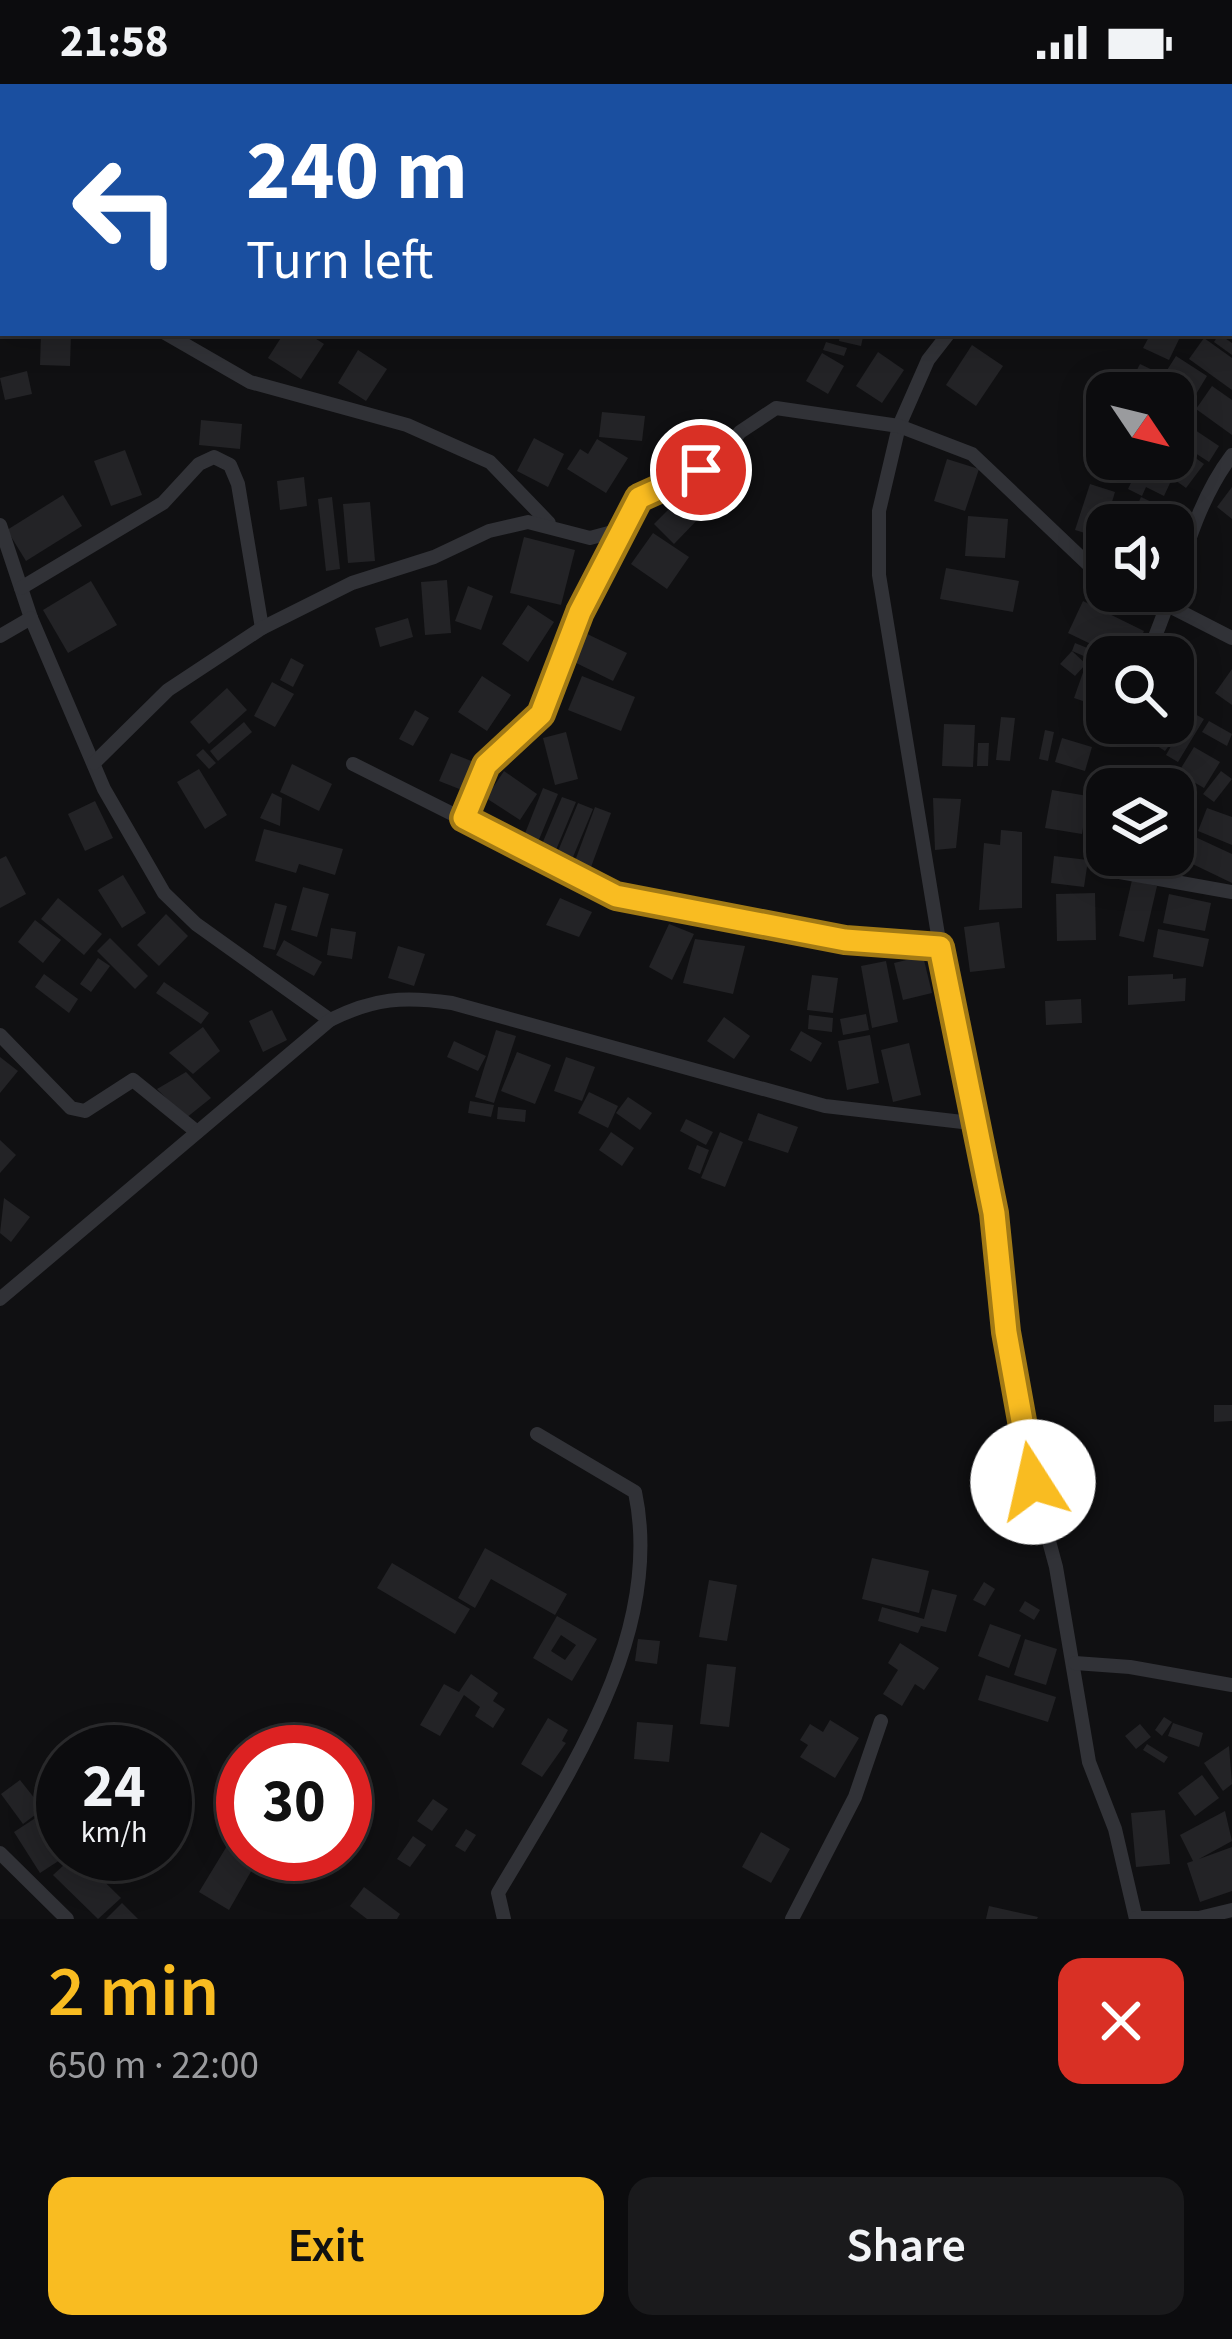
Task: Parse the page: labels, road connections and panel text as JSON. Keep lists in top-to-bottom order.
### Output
{
  "north": "bottom right",
  "page": {
    "status": "21:58",
    "turn": ["240 m", "Turn left"],
    "speed": "24 km/h",
    "limit": "30",
    "heading": ["2 min", "650 m · 22:00"],
    "buttons": ["Exit", "Share"]
  }
}
